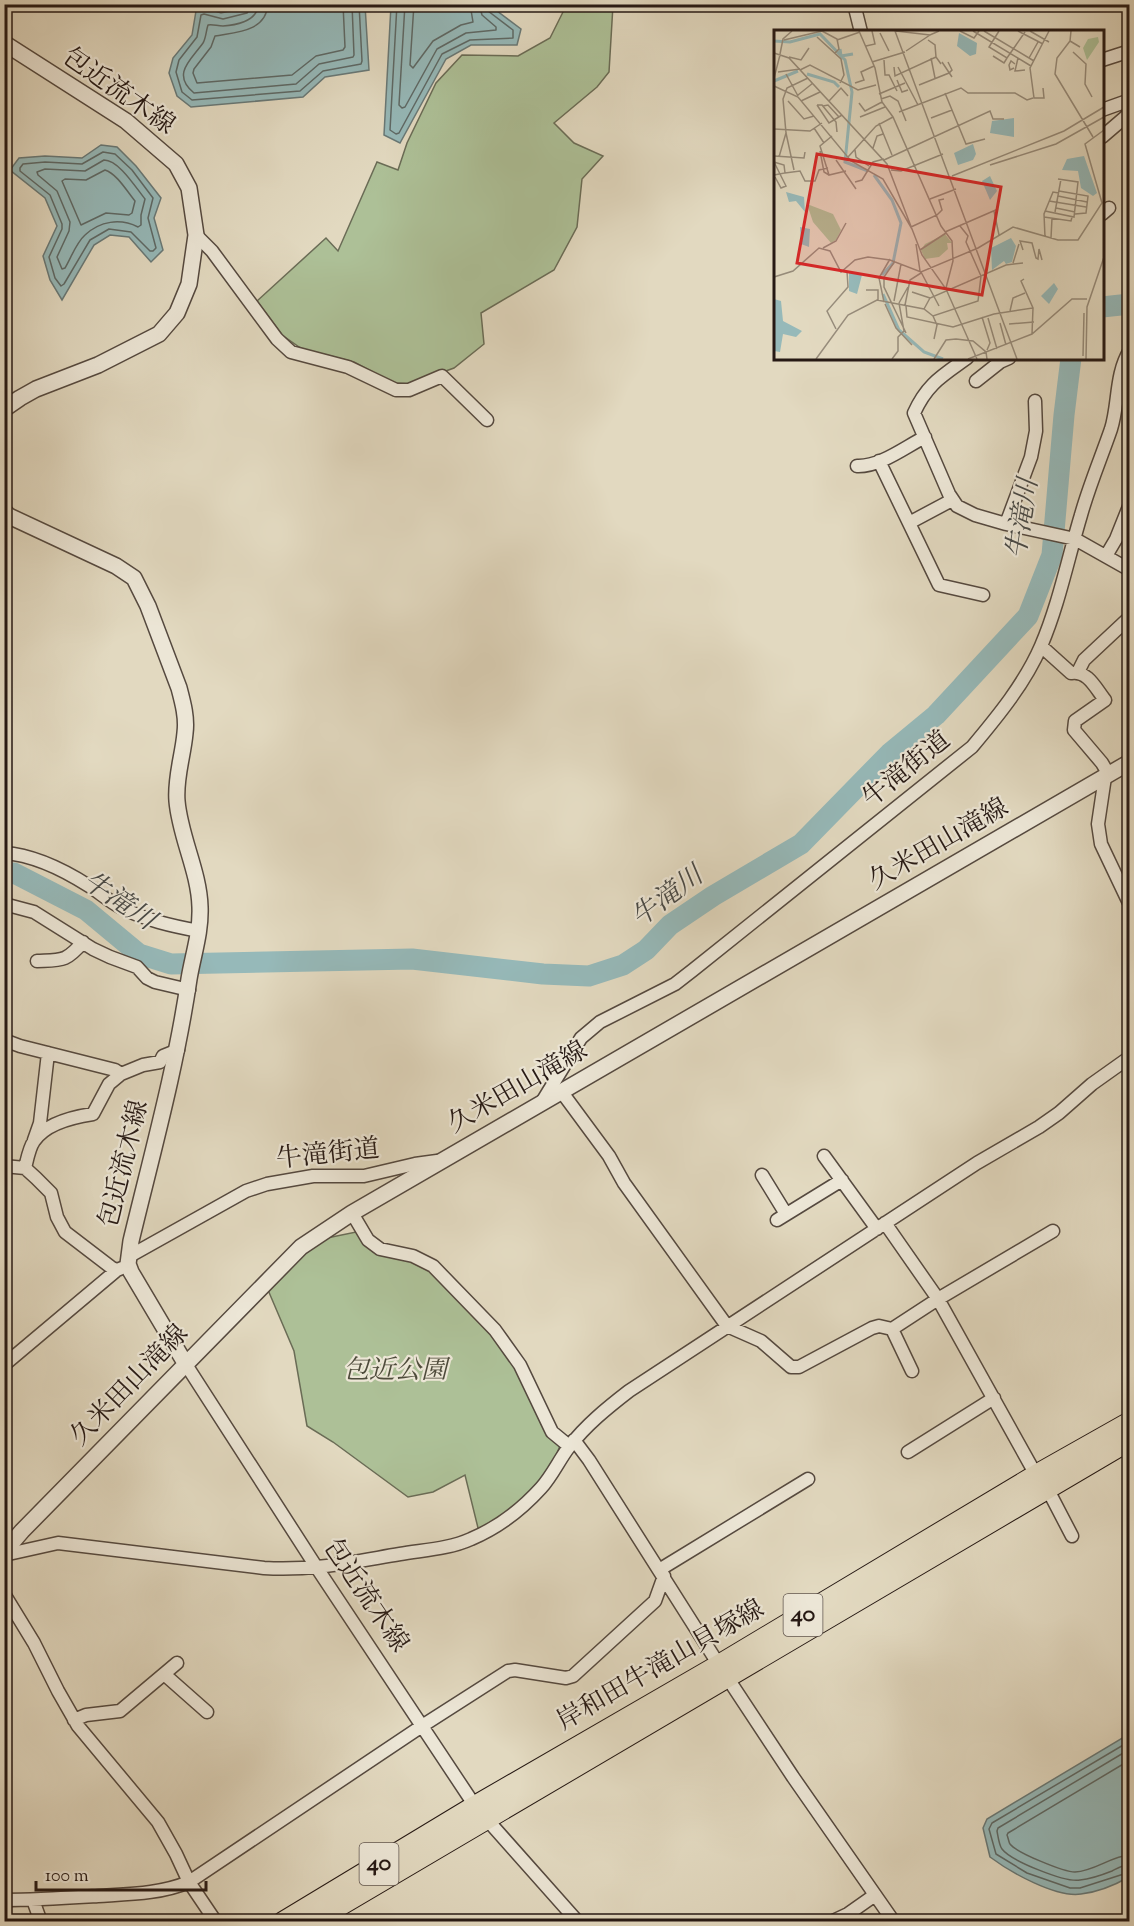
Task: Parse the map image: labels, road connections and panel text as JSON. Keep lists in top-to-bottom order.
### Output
{
  "streets": {
    "main road": ["40", "岸和田牛滝山貝塚線"],
    "street": ["包近流木線", "牛滝街道", "久米田山滝線"]
  },
  "crossings": [
    ["包近流木線", "牛滝街道"],
    ["包近流木線", "久米田山滝線"],
    ["包近流木線", "岸和田牛滝山貝塚線"],
    ["牛滝街道", "久米田山滝線"]
  ],
  "water": ["牛滝川"],
  "parks": ["包近公園"],
  "scale_bar": "100 m"
}
